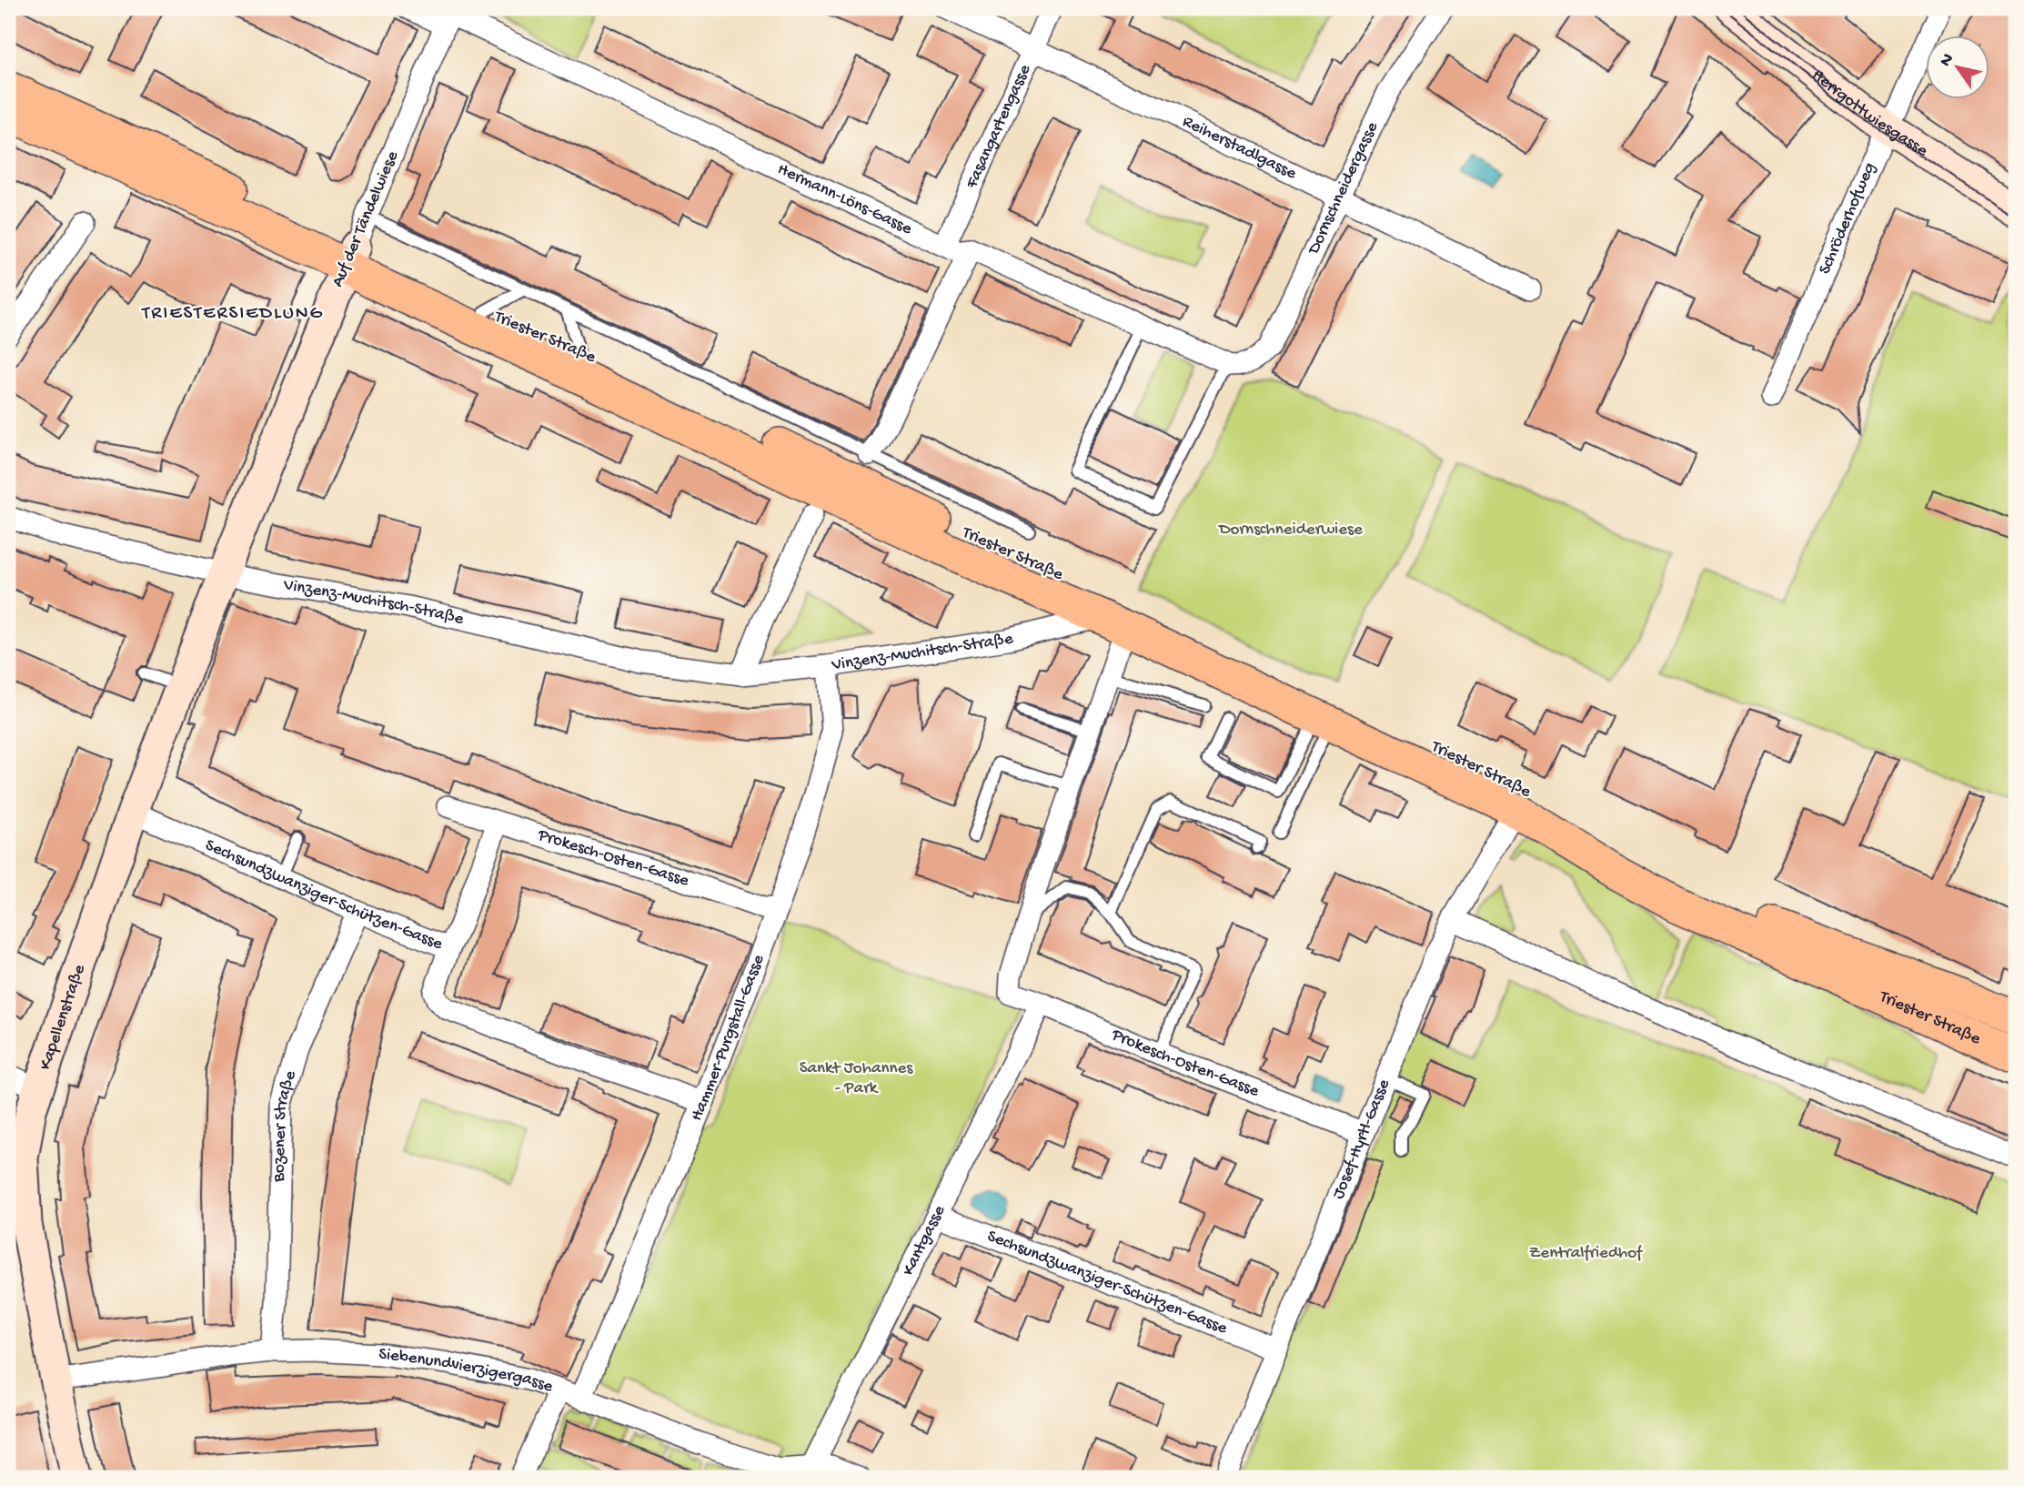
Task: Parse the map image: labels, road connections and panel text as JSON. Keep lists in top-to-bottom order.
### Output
{
  "streets": {
    "main road": [
      "Herrgottwiesgasse",
      "Auf der Tändelwiese",
      "Triester Straße",
      "Kapellenstraße"
    ],
    "street": [
      "Fasangartengasse",
      "Reiherstadlgasse",
      "Dornschneidergasse",
      "Hermann-Löns-Gasse",
      "Schröderhofweg",
      "Vinzenz-Muchitsch-Straße",
      "Prokesch-Osten-Gasse",
      "Sechsundzwanziger-Schützen-Gasse",
      "Hammer-Purgstall-Gasse",
      "Bozener Straße",
      "Josef-Hyrtl-Gasse",
      "Kantgasse",
      "Siebenundvierzigergasse"
    ]
  },
  "crossings": [
    ["Herrgottwiesgasse", "Schröderhofweg"],
    ["Fasangartengasse", "Reiherstadlgasse"],
    ["Fasangartengasse", "Hermann-Löns-Gasse"],
    ["Reiherstadlgasse", "Dornschneidergasse"],
    ["Dornschneidergasse", "Hermann-Löns-Gasse"],
    ["Hermann-Löns-Gasse", "Auf der Tändelwiese"],
    ["Auf der Tändelwiese", "Triester Straße"],
    ["Auf der Tändelwiese", "Vinzenz-Muchitsch-Straße"],
    ["Auf der Tändelwiese", "Kapellenstraße"],
    ["Triester Straße", "Vinzenz-Muchitsch-Straße"],
    ["Triester Straße", "Josef-Hyrtl-Gasse"],
    ["Vinzenz-Muchitsch-Straße", "Kapellenstraße"],
    ["Vinzenz-Muchitsch-Straße", "Hammer-Purgstall-Gasse"],
    ["Prokesch-Osten-Gasse", "Hammer-Purgstall-Gasse"],
    ["Prokesch-Osten-Gasse", "Josef-Hyrtl-Gasse"],
    ["Prokesch-Osten-Gasse", "Kantgasse"],
    ["Sechsundzwanziger-Schützen-Gasse", "Kapellenstraße"],
    ["Sechsundzwanziger-Schützen-Gasse", "Hammer-Purgstall-Gasse"],
    ["Sechsundzwanziger-Schützen-Gasse", "Bozener Straße"],
    ["Sechsundzwanziger-Schützen-Gasse", "Josef-Hyrtl-Gasse"],
    ["Sechsundzwanziger-Schützen-Gasse", "Kantgasse"],
    ["Kapellenstraße", "Siebenundvierzigergasse"],
    ["Hammer-Purgstall-Gasse", "Siebenundvierzigergasse"],
    ["Bozener Straße", "Siebenundvierzigergasse"],
    ["Kantgasse", "Siebenundvierzigergasse"]
  ],
  "districts": ["TRIESTERSIEDLUNG"],
  "parks": ["Dornschneiderwiese", "Sankt Johannes - Park", "Zentralfriedhof"],
  "north": "top left"
}
